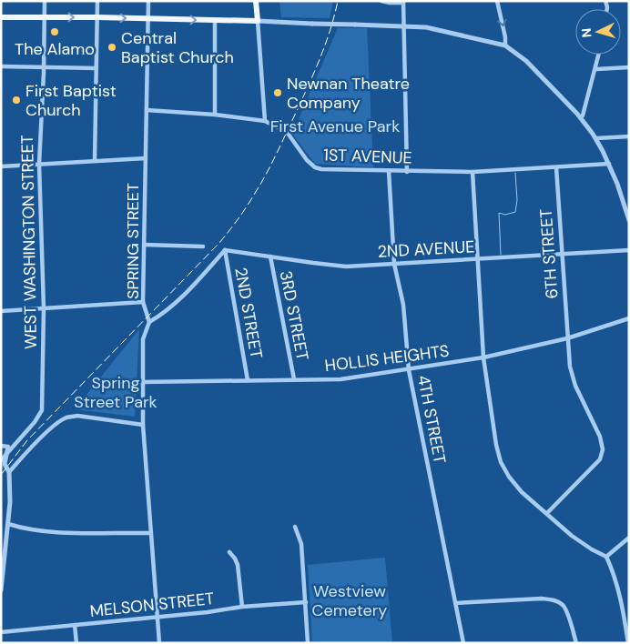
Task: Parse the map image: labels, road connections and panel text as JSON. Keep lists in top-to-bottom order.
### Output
{
  "streets": {
    "street": [
      "1ST AVENUE",
      "SPRING STREET",
      "WEST WASHINGTON STREET",
      "2ND AVENUE",
      "6TH STREET",
      "2ND STREET",
      "3RD STREET",
      "HOLLIS HEIGHTS",
      "4TH STREET",
      "MELSON STREET"
    ]
  },
  "crossings": [
    ["1ST AVENUE", "SPRING STREET"],
    ["1ST AVENUE", "6TH STREET"],
    ["1ST AVENUE", "4TH STREET"],
    ["2ND AVENUE", "6TH STREET"],
    ["2ND AVENUE", "2ND STREET"],
    ["2ND AVENUE", "3RD STREET"],
    ["2ND AVENUE", "4TH STREET"],
    ["6TH STREET", "HOLLIS HEIGHTS"],
    ["2ND STREET", "HOLLIS HEIGHTS"],
    ["3RD STREET", "HOLLIS HEIGHTS"],
    ["HOLLIS HEIGHTS", "4TH STREET"]
  ],
  "parks": ["First Avenue Park", "Spring Street Park", "Westview Cemetery"],
  "places": [
    "The Alamo",
    "Central Baptist Church",
    "Newnan Theatre Company",
    "First Baptist Church"
  ],
  "north": "left"
}
